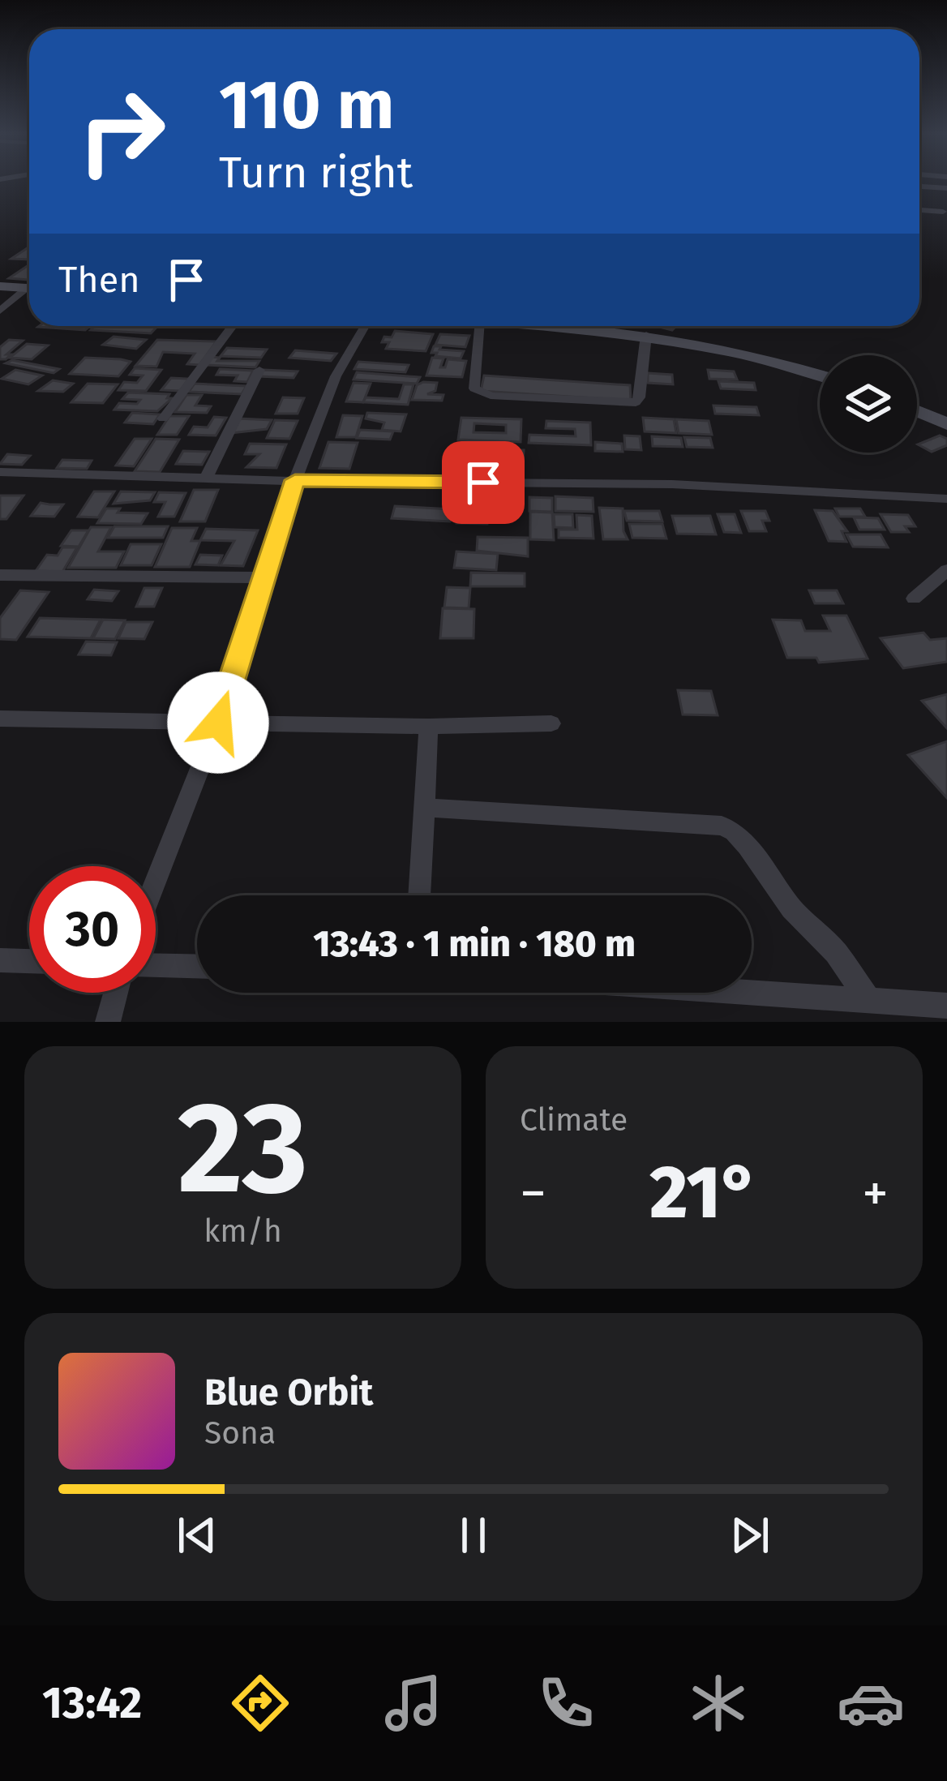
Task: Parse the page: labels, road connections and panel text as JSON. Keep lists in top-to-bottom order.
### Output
{
  "page": {
    "turn": ["110 m", "Turn right"],
    "then": "Then",
    "limit": "30",
    "trip": "13:43 · 1 min · 180 m",
    "tile": [
      ["23", "km/h"],
      "Climate"
    ],
    "heat": ["−", "21°", "+"],
    "song": ["Blue Orbit", "Sona"],
    "tabs": "13:42"
  }
}
